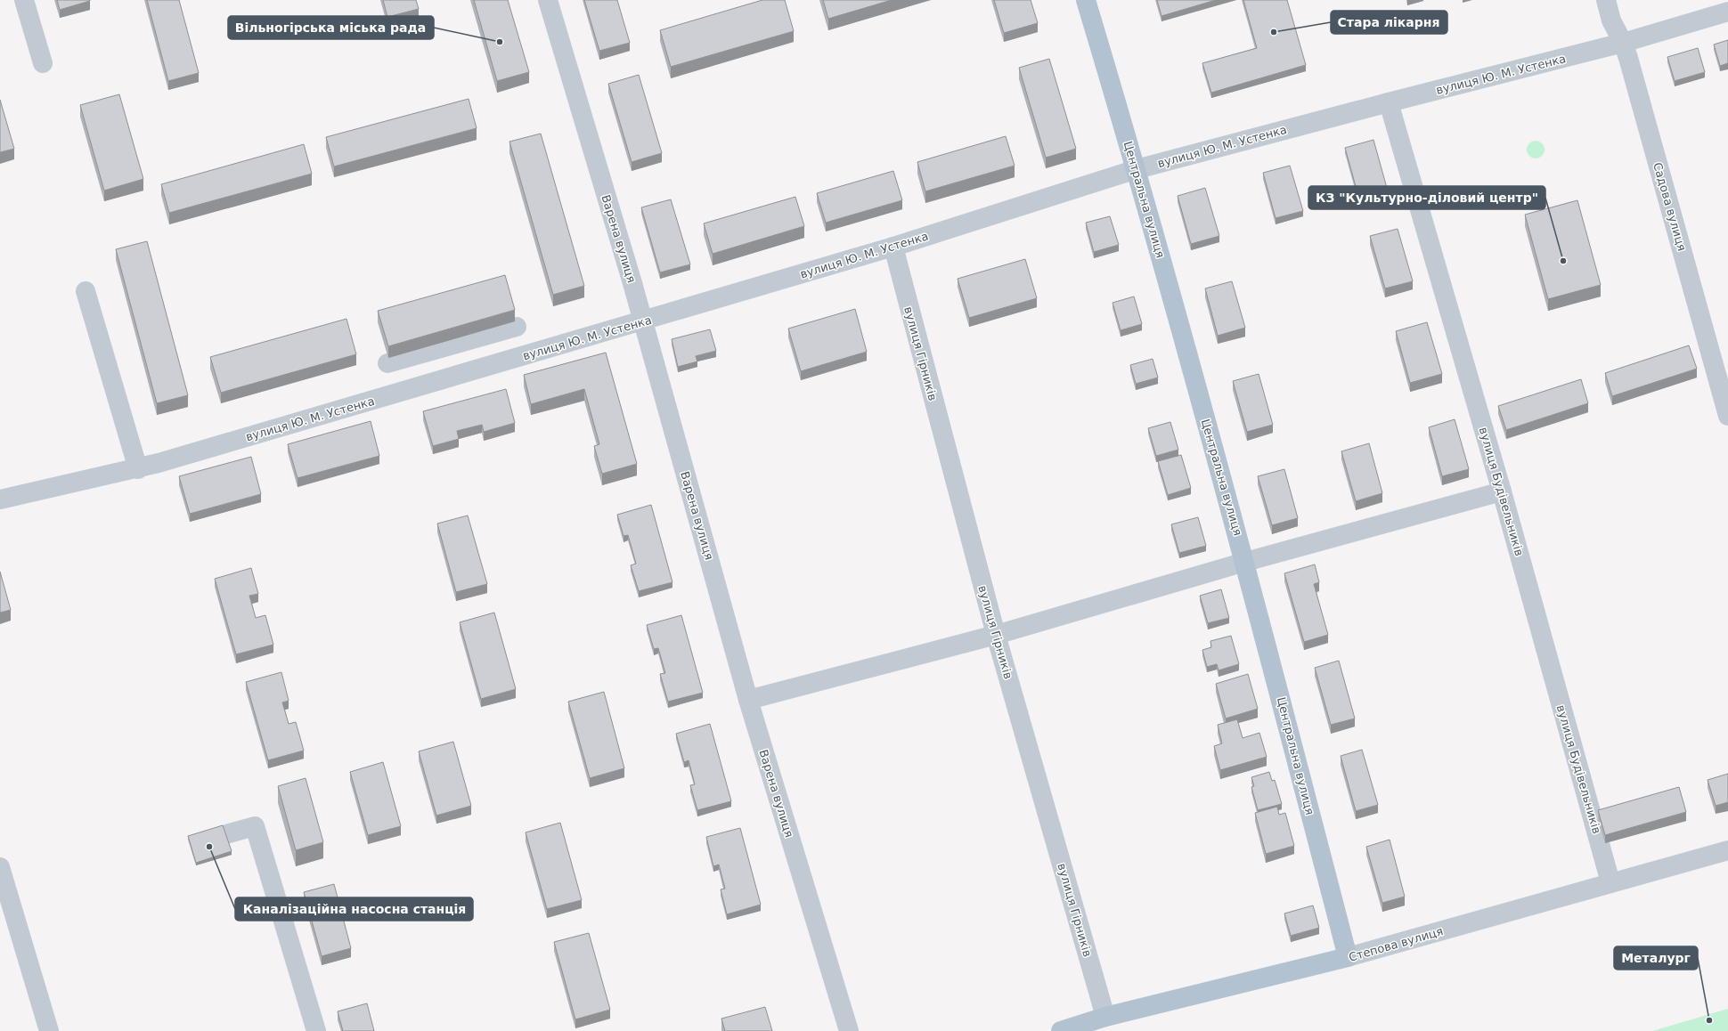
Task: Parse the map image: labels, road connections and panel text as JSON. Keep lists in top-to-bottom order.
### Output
{
  "streets": {
    "main road": ["Центральна вулиця", "Степова вулиця"],
    "street": [
      "вулиця Ю. М. Устенка",
      "Садова вулиця",
      "Варена вулиця",
      "вулиця Гірників",
      "вулиця Будівельників"
    ]
  },
  "crossings": [
    ["вулиця Ю. М. Устенка", "Центральна вулиця"],
    ["вулиця Ю. М. Устенка", "Садова вулиця"],
    ["вулиця Ю. М. Устенка", "Варена вулиця"],
    ["вулиця Ю. М. Устенка", "вулиця Гірників"],
    ["вулиця Ю. М. Устенка", "вулиця Будівельників"],
    ["Центральна вулиця", "Степова вулиця"],
    ["вулиця Гірників", "Степова вулиця"],
    ["вулиця Будівельників", "Степова вулиця"]
  ],
  "places": [
    "Стара лікарня",
    "Вільногірська міська рада",
    "КЗ \"Культурно-діловий центр\"",
    "Каналізаційна насосна станція",
    "Металург"
  ]
}
